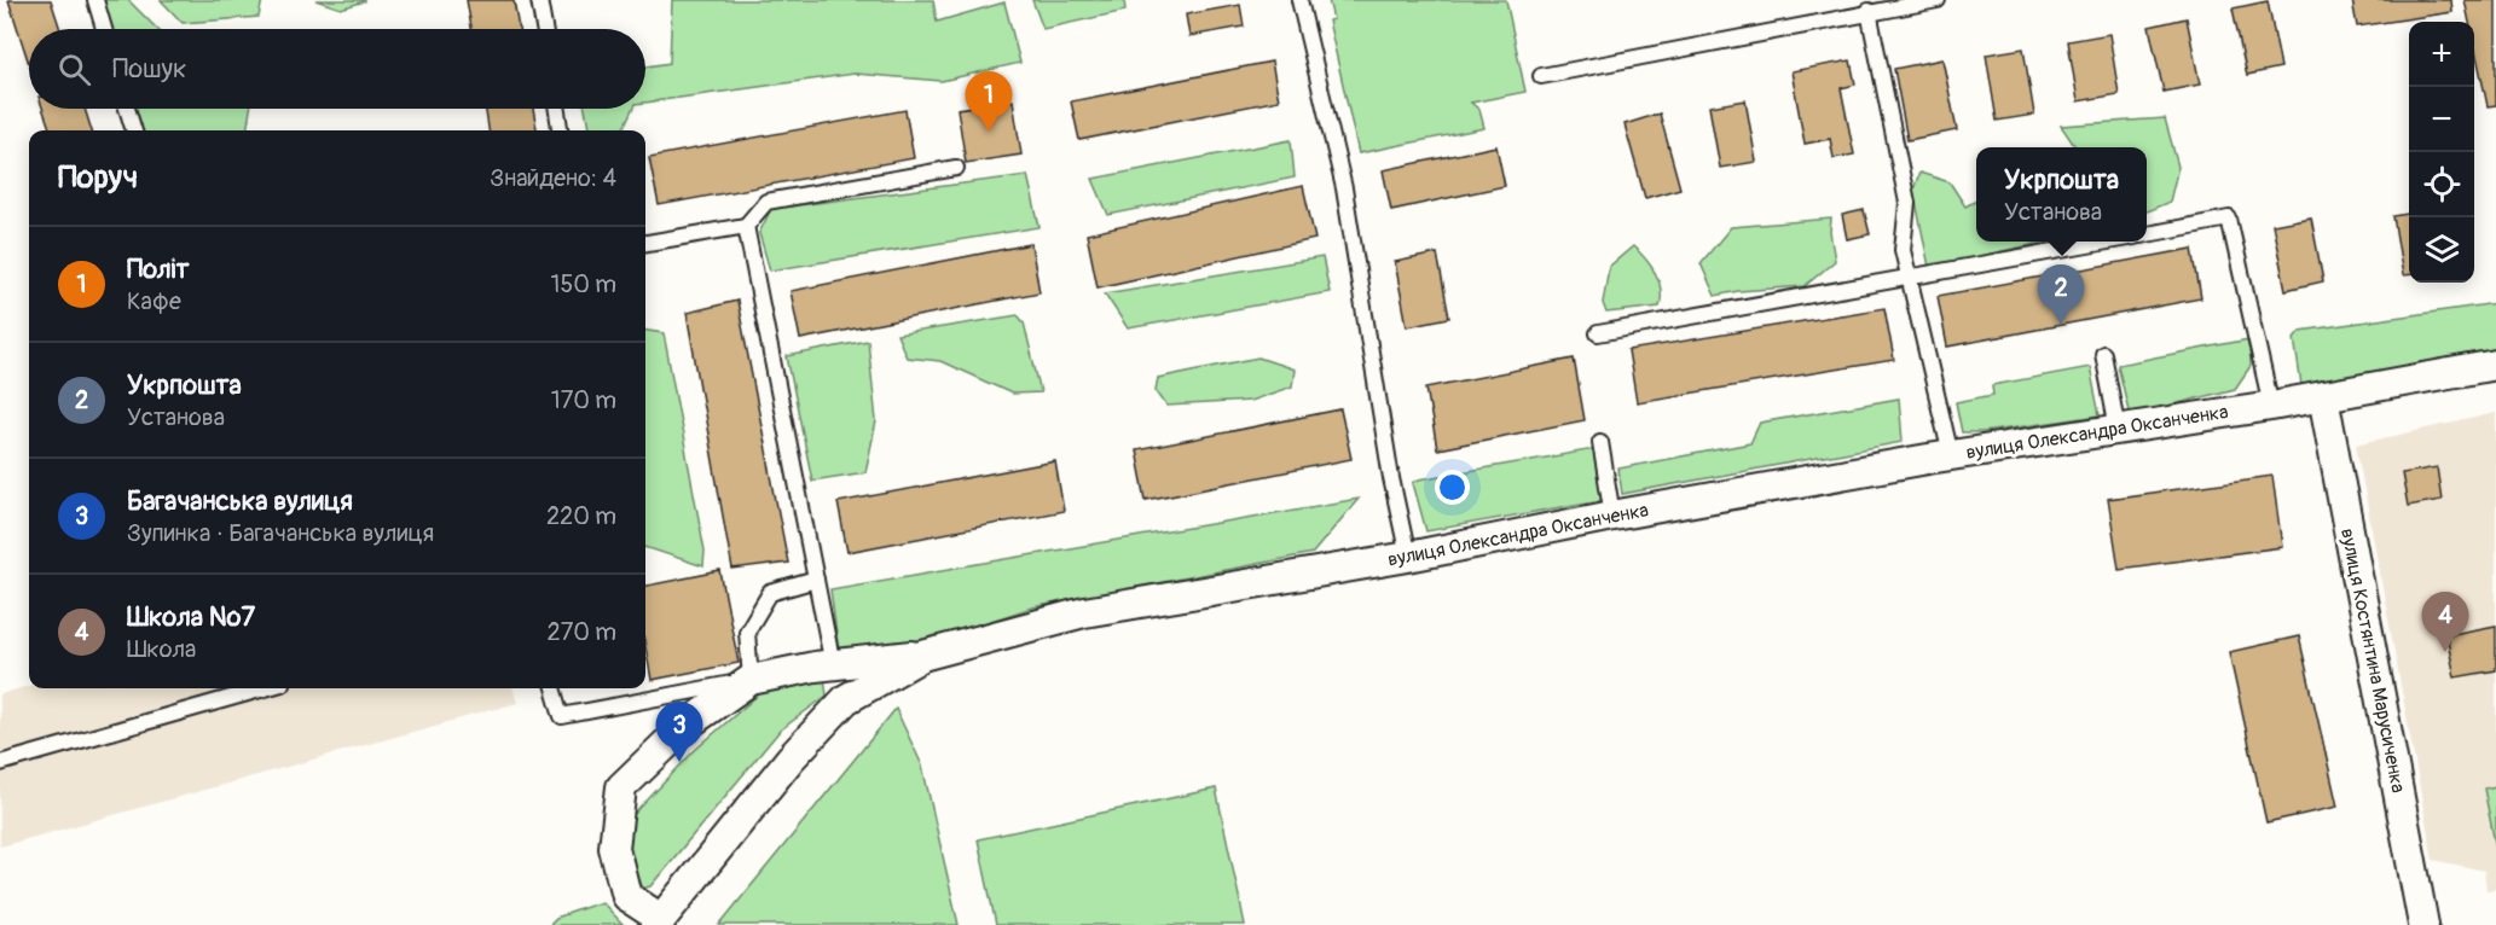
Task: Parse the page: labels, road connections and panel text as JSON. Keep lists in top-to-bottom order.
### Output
{
  "streets": {
    "street": ["вулиця Олександра Оксанченка", "вулиця Костянтина Марусиченка"]
  },
  "crossings": [
    ["вулиця Олександра Оксанченка", "вулиця Костянтина Марусиченка"]
  ],
  "page": {
    "map_buttons": ["+", "−"],
    "search": "Пошук",
    "pins": [
      "1",
      "2",
      "4",
      "3"
    ],
    "heading": ["Поруч", "Знайдено: 4"],
    "popup": ["Укрпошта", "Установа"],
    "list": [
      {
        "mark": "1",
        "name": "Політ",
        "note": "Кафе",
        "value": "150 m"
      },
      {
        "mark": "2",
        "name": "Укрпошта",
        "note": "Установа",
        "value": "170 m"
      },
      {
        "mark": "3",
        "name": "Багачанська вулиця",
        "note": "Зупинка · Багачанська вулиця",
        "value": "220 m"
      },
      {
        "mark": "4",
        "name": "Школа №7",
        "note": "Школа",
        "value": "270 m"
      }
    ]
  }
}
